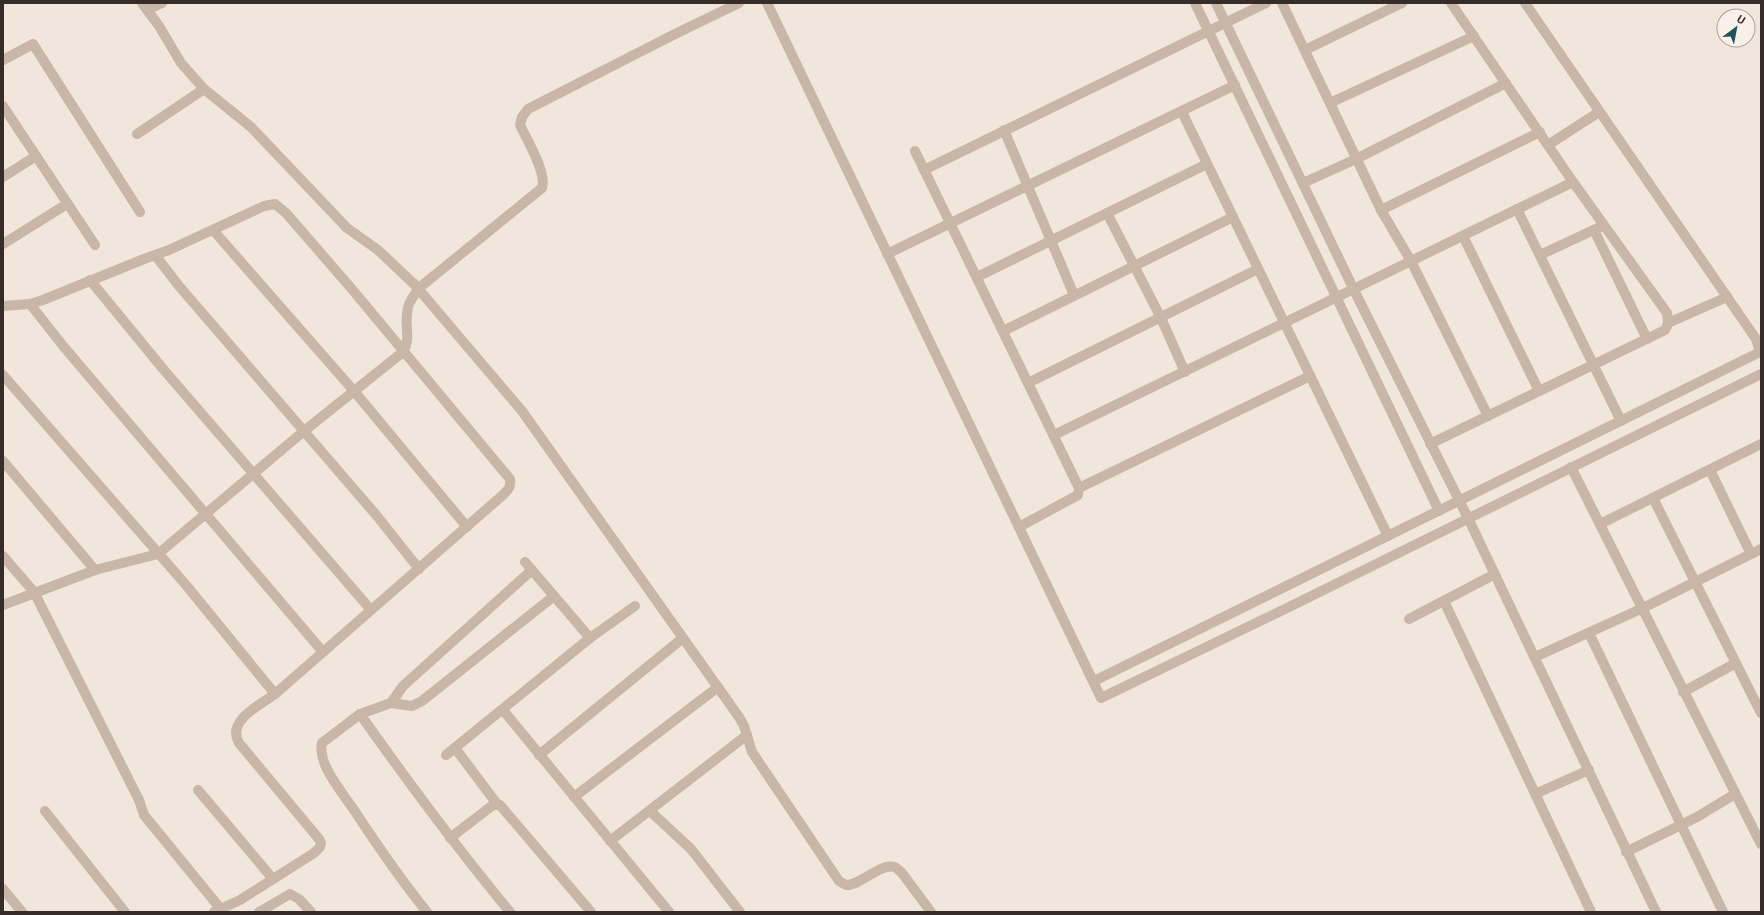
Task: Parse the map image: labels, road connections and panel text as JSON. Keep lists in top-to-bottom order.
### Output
{
  "north": "top right"
}
